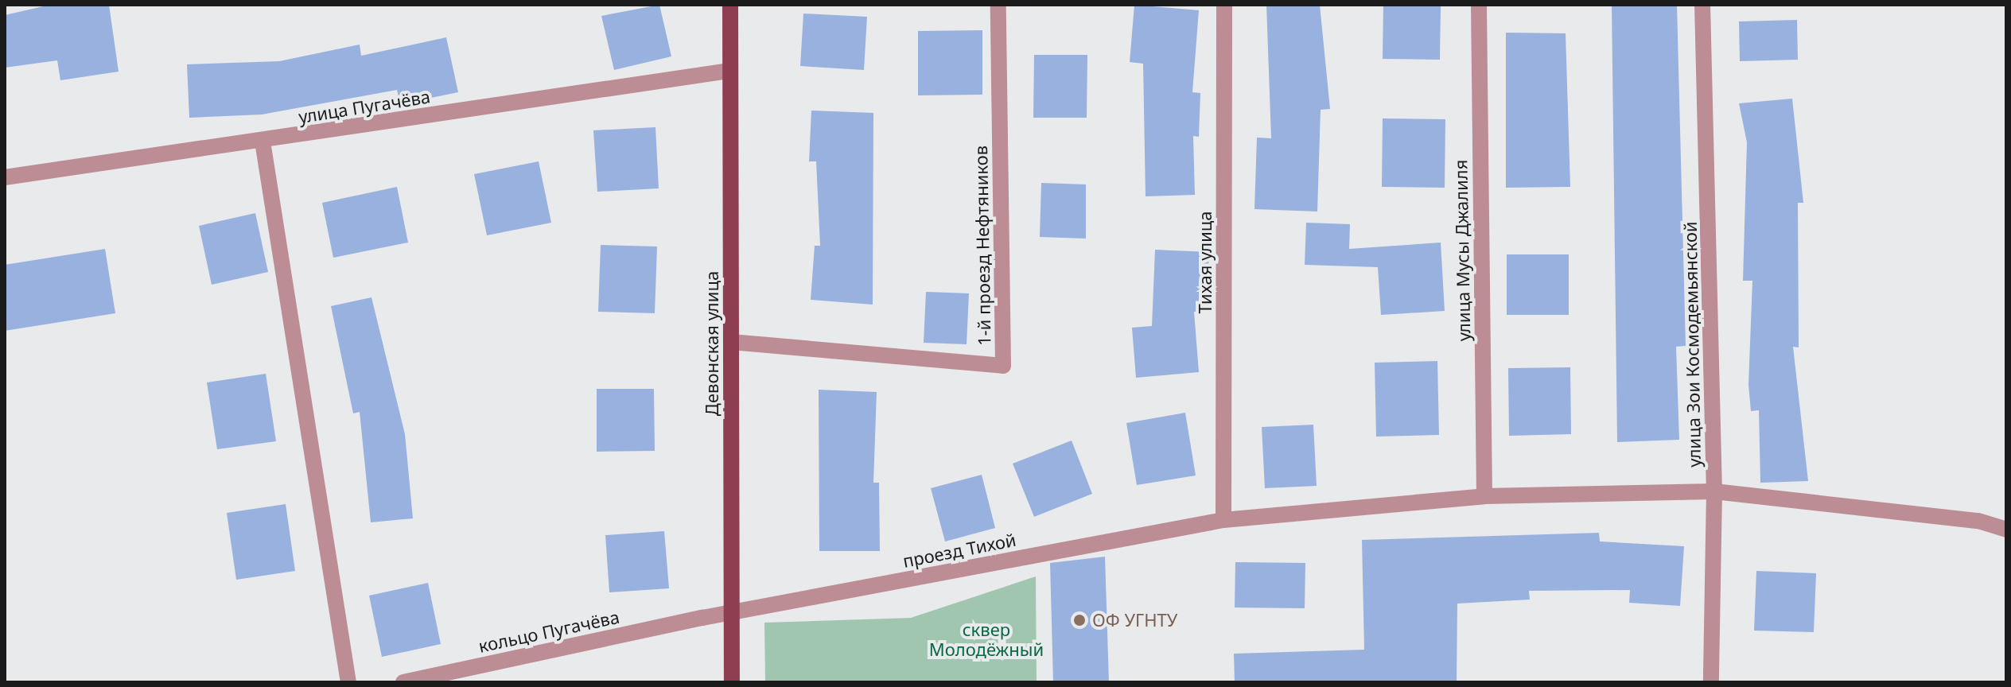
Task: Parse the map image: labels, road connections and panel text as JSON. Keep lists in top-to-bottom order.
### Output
{
  "streets": {
    "main road": ["Девонская улица"],
    "street": [
      "улица Пугачёва",
      "1-й проезд Нефтяников",
      "улица Мусы Джалиля",
      "Тихая улица",
      "улица Зои Космодемьянской",
      "проезд Тихой",
      "кольцо Пугачёва"
    ]
  },
  "crossings": [
    ["улица Пугачёва", "Девонская улица"],
    ["1-й проезд Нефтяников", "Девонская улица"],
    ["улица Мусы Джалиля", "проезд Тихой"],
    ["Тихая улица", "проезд Тихой"],
    ["Девонская улица", "проезд Тихой"],
    ["улица Зои Космодемьянской", "проезд Тихой"],
    ["проезд Тихой", "кольцо Пугачёва"]
  ],
  "parks": ["сквер Молодёжный"],
  "places": ["ОФ УГНТУ"]
}
